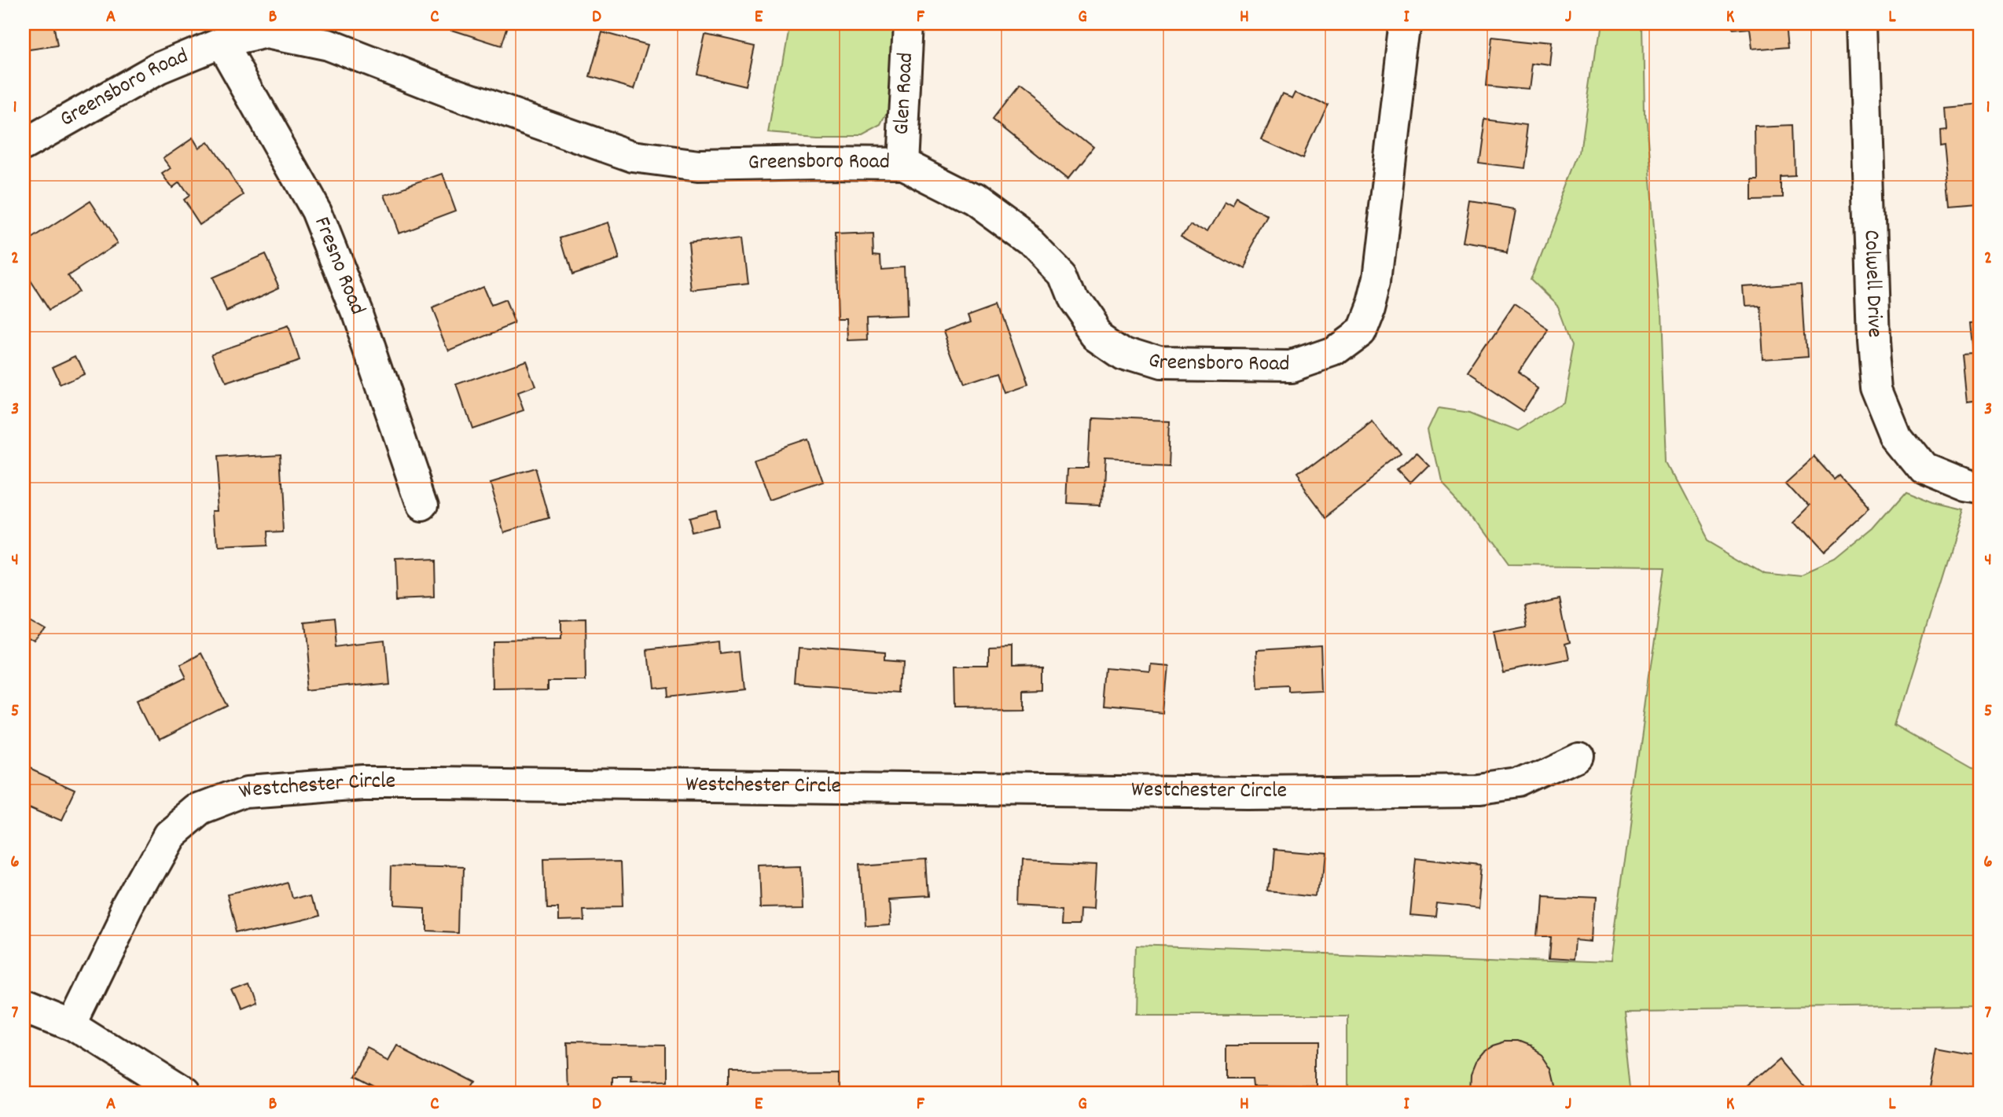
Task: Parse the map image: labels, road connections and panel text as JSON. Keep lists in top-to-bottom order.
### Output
{
  "streets": {
    "street": [
      "Greensboro Road",
      "Glen Road",
      "Fresno Road",
      "Colwell Drive",
      "Westchester Circle"
    ]
  },
  "crossings": [
    ["Greensboro Road", "Glen Road"],
    ["Greensboro Road", "Fresno Road"]
  ],
  "grid": {
    "columns": [
      "A",
      "B",
      "C",
      "D",
      "E",
      "F",
      "G",
      "H",
      "I",
      "J",
      "K",
      "L"
    ],
    "rows": [
      "1",
      "2",
      "3",
      "4",
      "5",
      "6",
      "7"
    ]
  }
}
